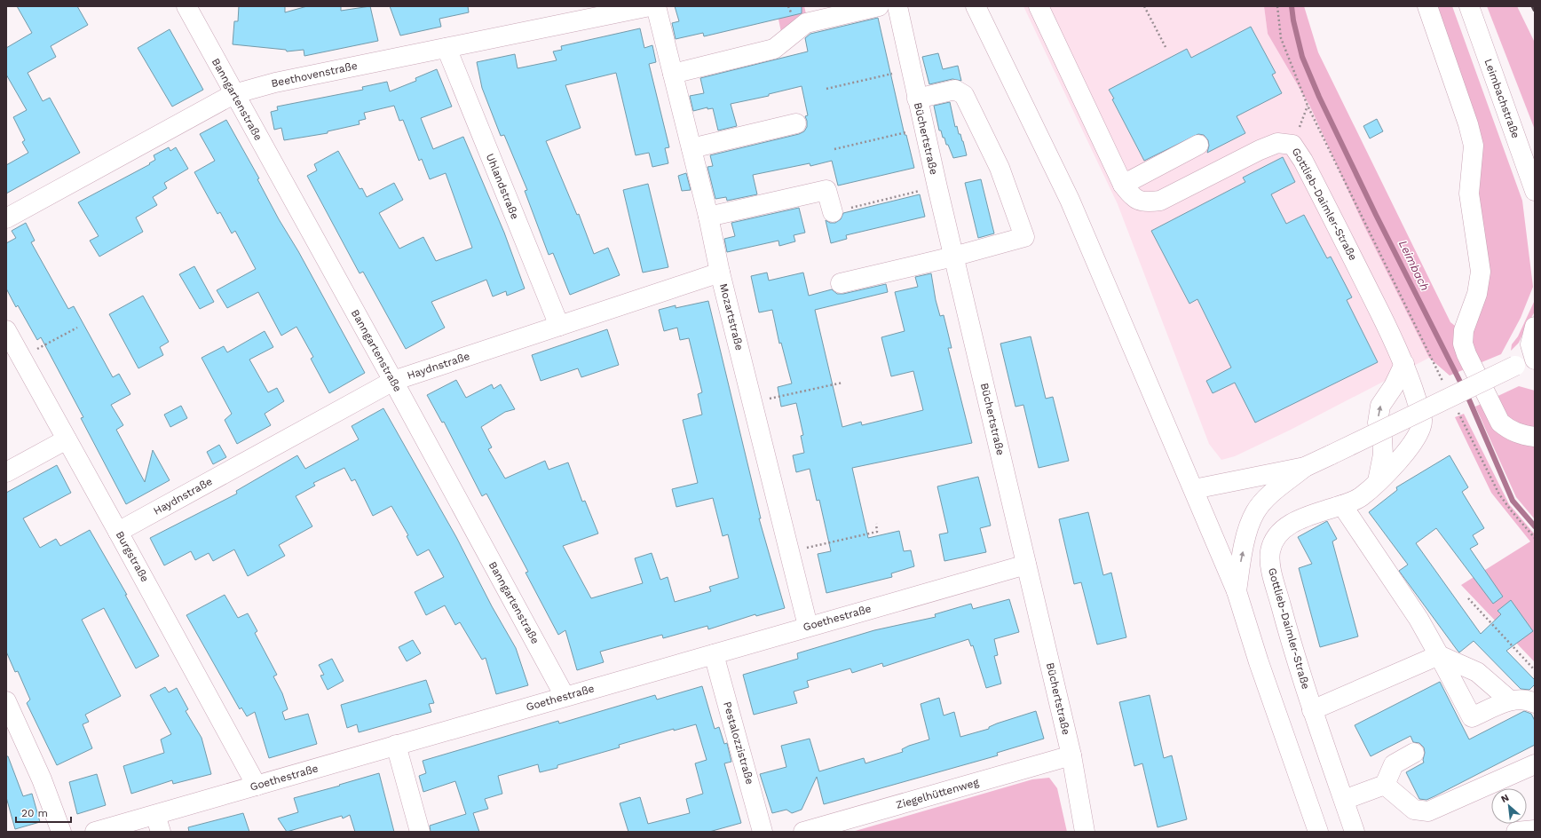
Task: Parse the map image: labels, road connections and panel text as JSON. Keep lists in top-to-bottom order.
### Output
{
  "streets": {
    "street": [
      "Beethovenstraße",
      "Leimbachstraße",
      "Banngartenstraße",
      "Büchertstraße",
      "Uhlandstraße",
      "Gottlieb-Daimler-Straße",
      "Mozartstraße",
      "Haydnstraße",
      "Burgstraße",
      "Goethestraße",
      "Pestalozzistraße",
      "Ziegelhüttenweg"
    ]
  },
  "crossings": [
    ["Beethovenstraße", "Banngartenstraße"],
    ["Beethovenstraße", "Uhlandstraße"],
    ["Banngartenstraße", "Haydnstraße"],
    ["Banngartenstraße", "Goethestraße"],
    ["Büchertstraße", "Goethestraße"],
    ["Büchertstraße", "Ziegelhüttenweg"],
    ["Uhlandstraße", "Haydnstraße"],
    ["Mozartstraße", "Haydnstraße"],
    ["Mozartstraße", "Goethestraße"],
    ["Haydnstraße", "Burgstraße"],
    ["Burgstraße", "Goethestraße"],
    ["Goethestraße", "Pestalozzistraße"]
  ],
  "water": ["Leimbach"],
  "scale_bar": "20 m",
  "north": "top left"
}
